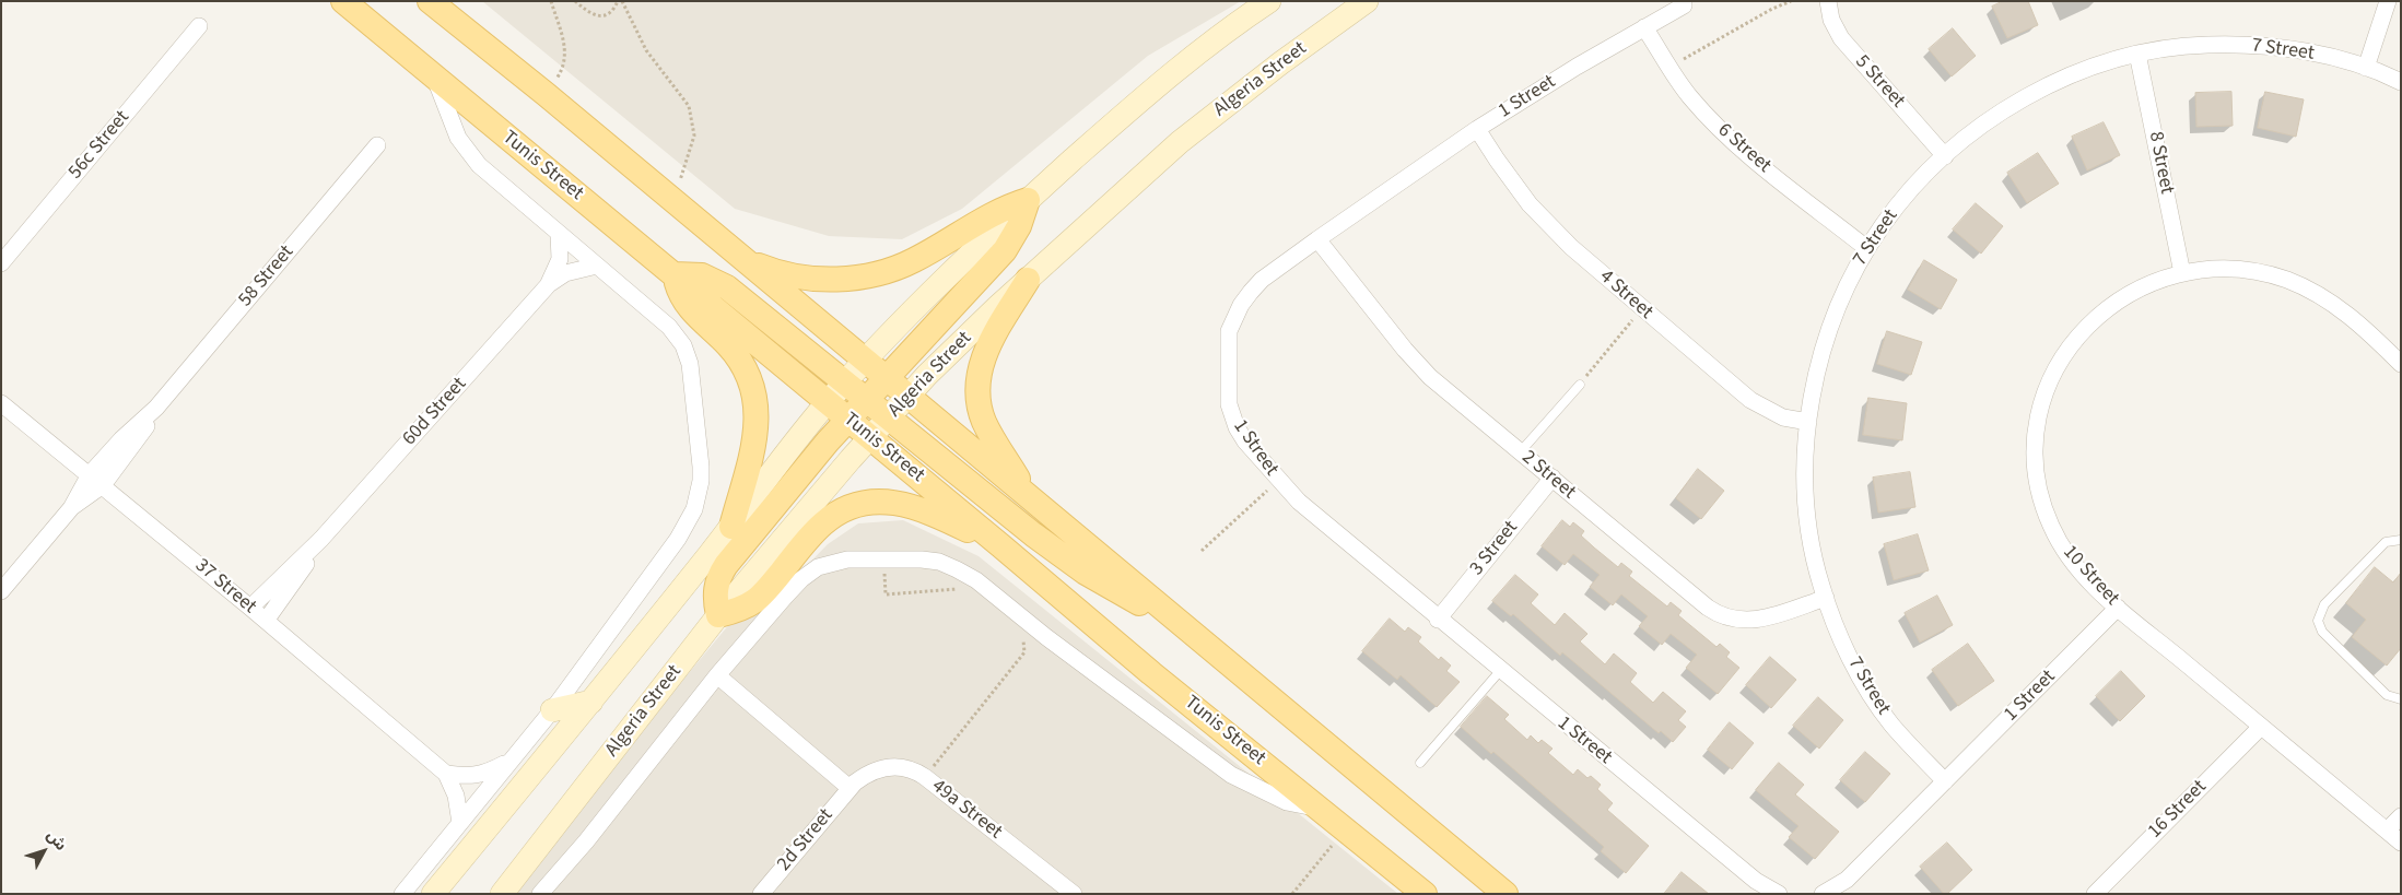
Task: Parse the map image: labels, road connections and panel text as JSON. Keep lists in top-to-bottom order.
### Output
{
  "streets": {
    "main road": ["Algeria Street", "Tunis Street"],
    "street": [
      "7 Street",
      "5 Street",
      "1 Street",
      "56c Street",
      "6 Street",
      "8 Street",
      "58 Street",
      "4 Street",
      "60d Street",
      "2 Street",
      "3 Street",
      "10 Street",
      "37 Street",
      "49a Street",
      "16 Street",
      "2d Street"
    ]
  },
  "crossings": [
    ["7 Street", "5 Street"],
    ["7 Street", "1 Street"],
    ["7 Street", "6 Street"],
    ["7 Street", "8 Street"],
    ["7 Street", "4 Street"],
    ["7 Street", "2 Street"],
    ["Algeria Street", "Tunis Street"],
    ["1 Street", "6 Street"],
    ["1 Street", "4 Street"],
    ["1 Street", "2 Street"],
    ["1 Street", "3 Street"],
    ["1 Street", "10 Street"],
    ["8 Street", "10 Street"],
    ["58 Street", "37 Street"],
    ["60d Street", "37 Street"],
    ["2 Street", "3 Street"],
    ["10 Street", "16 Street"],
    ["49a Street", "2d Street"]
  ],
  "north": "top right"
}
